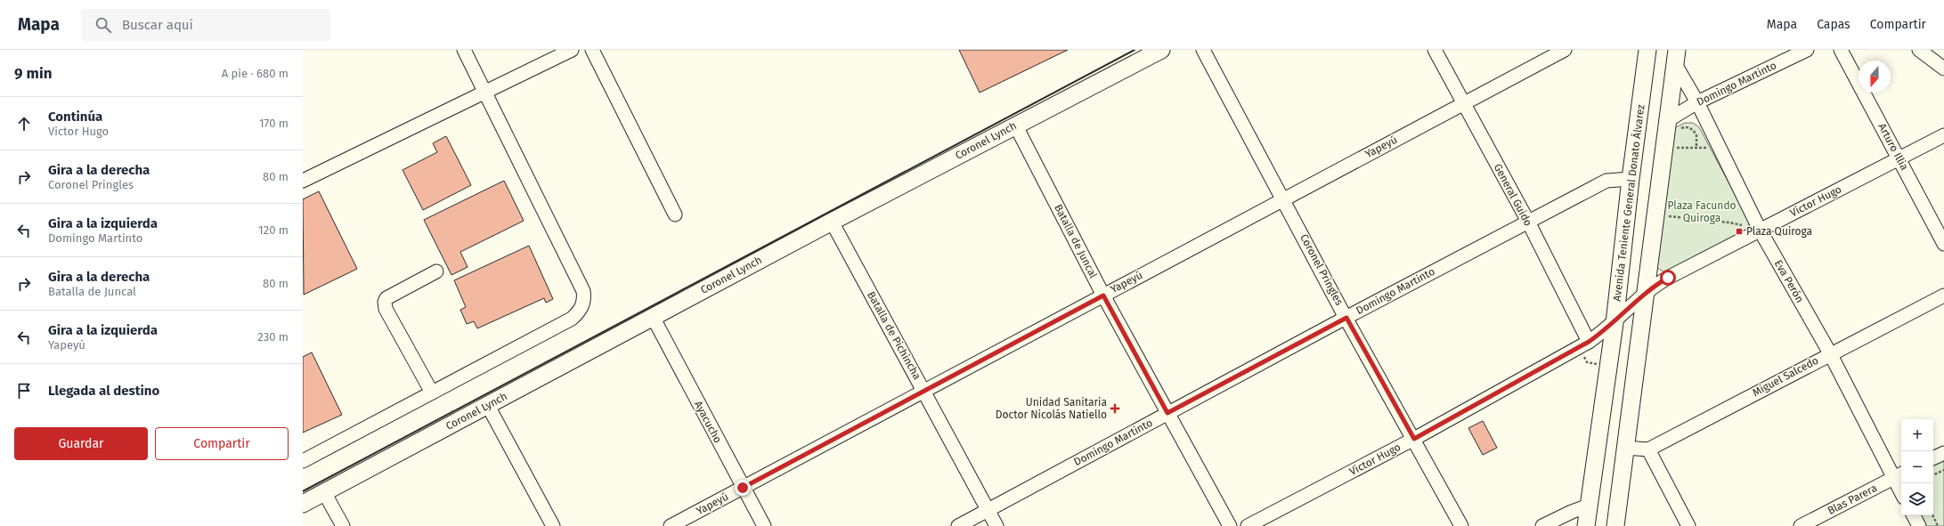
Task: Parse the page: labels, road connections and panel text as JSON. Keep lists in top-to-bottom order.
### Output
{
  "streets": {
    "main road": ["Coronel Lynch", "Avenida Teniente General Donato Álvarez"],
    "street": [
      "Domingo Martinto",
      "Yapeyú",
      "Arturo Illia",
      "General Guido",
      "Victor Hugo",
      "Batalla de Juncal",
      "Coronel Pringles",
      "Eva Perón",
      "Batalla de Pichincha",
      "Miguel Salcedo",
      "Ayacucho",
      "Blas Parera"
    ]
  },
  "crossings": [
    ["Domingo Martinto", "General Guido"],
    ["Domingo Martinto", "Avenida Teniente General Donato Álvarez"],
    ["Domingo Martinto", "Batalla de Juncal"],
    ["Domingo Martinto", "Coronel Pringles"],
    ["Domingo Martinto", "Eva Perón"],
    ["Domingo Martinto", "Batalla de Pichincha"],
    ["Coronel Lynch", "Batalla de Juncal"],
    ["Coronel Lynch", "Batalla de Pichincha"],
    ["Coronel Lynch", "Ayacucho"],
    ["Yapeyú", "General Guido"],
    ["Yapeyú", "Batalla de Juncal"],
    ["Yapeyú", "Coronel Pringles"],
    ["Yapeyú", "Batalla de Pichincha"],
    ["Yapeyú", "Ayacucho"],
    ["Arturo Illia", "Victor Hugo"],
    ["General Guido", "Victor Hugo"],
    ["Victor Hugo", "Avenida Teniente General Donato Álvarez"],
    ["Victor Hugo", "Coronel Pringles"],
    ["Victor Hugo", "Eva Perón"],
    ["Eva Perón", "Miguel Salcedo"],
    ["Eva Perón", "Blas Parera"]
  ],
  "parks": ["Plaza Facundo Quiroga"],
  "places": {
    "transit": ["Plaza Quiroga"],
    "health": ["Unidad Sanitaria Doctor Nicolás Natiello"]
  },
  "north": "bottom",
  "page": {
    "header": "Mapa",
    "search": "Buscar aquí",
    "nav": ["Mapa", "Capas", "Compartir"],
    "heading": ["9 min", "A pie · 680 m"],
    "list": [
      ["Continúa", "Victor Hugo", "170 m"],
      ["Gira a la derecha", "Coronel Pringles", "80 m"],
      ["Gira a la izquierda", "Domingo Martinto", "120 m"],
      ["Gira a la derecha", "Batalla de Juncal", "80 m"],
      ["Gira a la izquierda", "Yapeyú", "230 m"],
      "Llegada al destino"
    ],
    "buttons": ["Guardar", "Compartir"],
    "map_buttons": ["+", "−"]
  }
}
